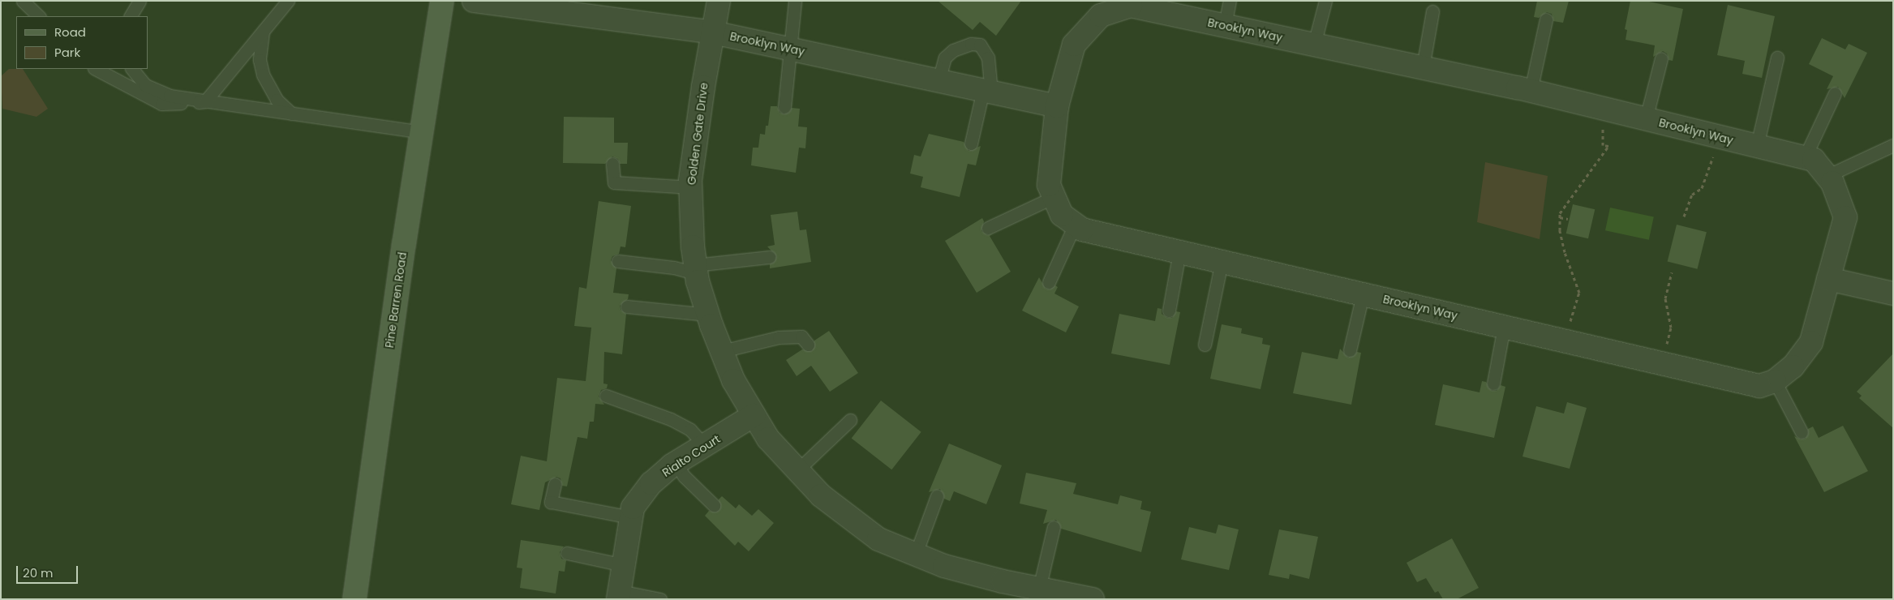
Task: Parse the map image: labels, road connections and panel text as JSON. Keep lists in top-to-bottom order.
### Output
{
  "streets": {
    "main road": ["Pine Barren Road"],
    "street": ["Brooklyn Way", "Golden Gate Drive", "Rialto Court"]
  },
  "crossings": [
    ["Brooklyn Way", "Golden Gate Drive"],
    ["Golden Gate Drive", "Rialto Court"]
  ],
  "legend": ["Road", "Park"],
  "scale_bar": "20 m"
}
